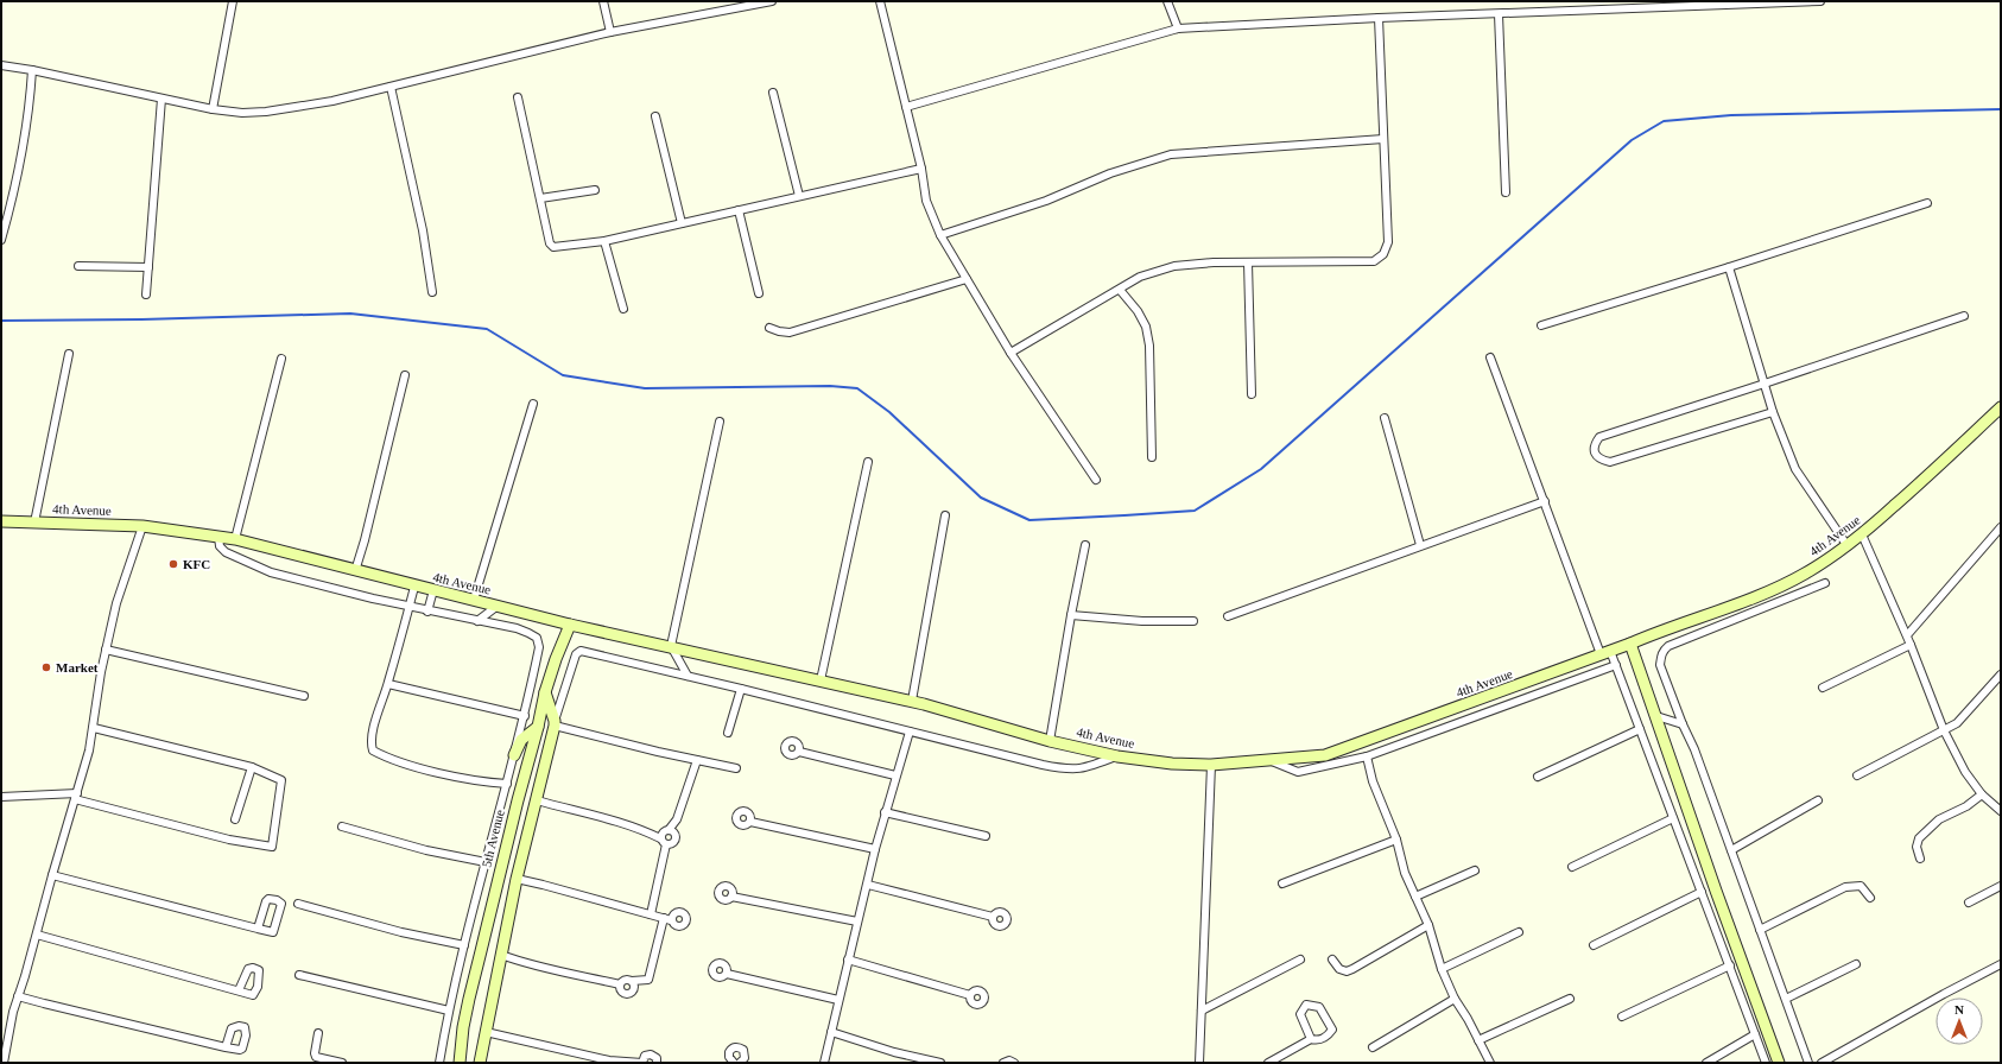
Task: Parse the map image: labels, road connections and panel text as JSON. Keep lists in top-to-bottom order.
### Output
{
  "streets": {
    "main road": ["4th Avenue", "5th Avenue"]
  },
  "crossings": [
    ["4th Avenue", "5th Avenue"]
  ],
  "places": ["KFC", "Market"],
  "north": "top"
}
